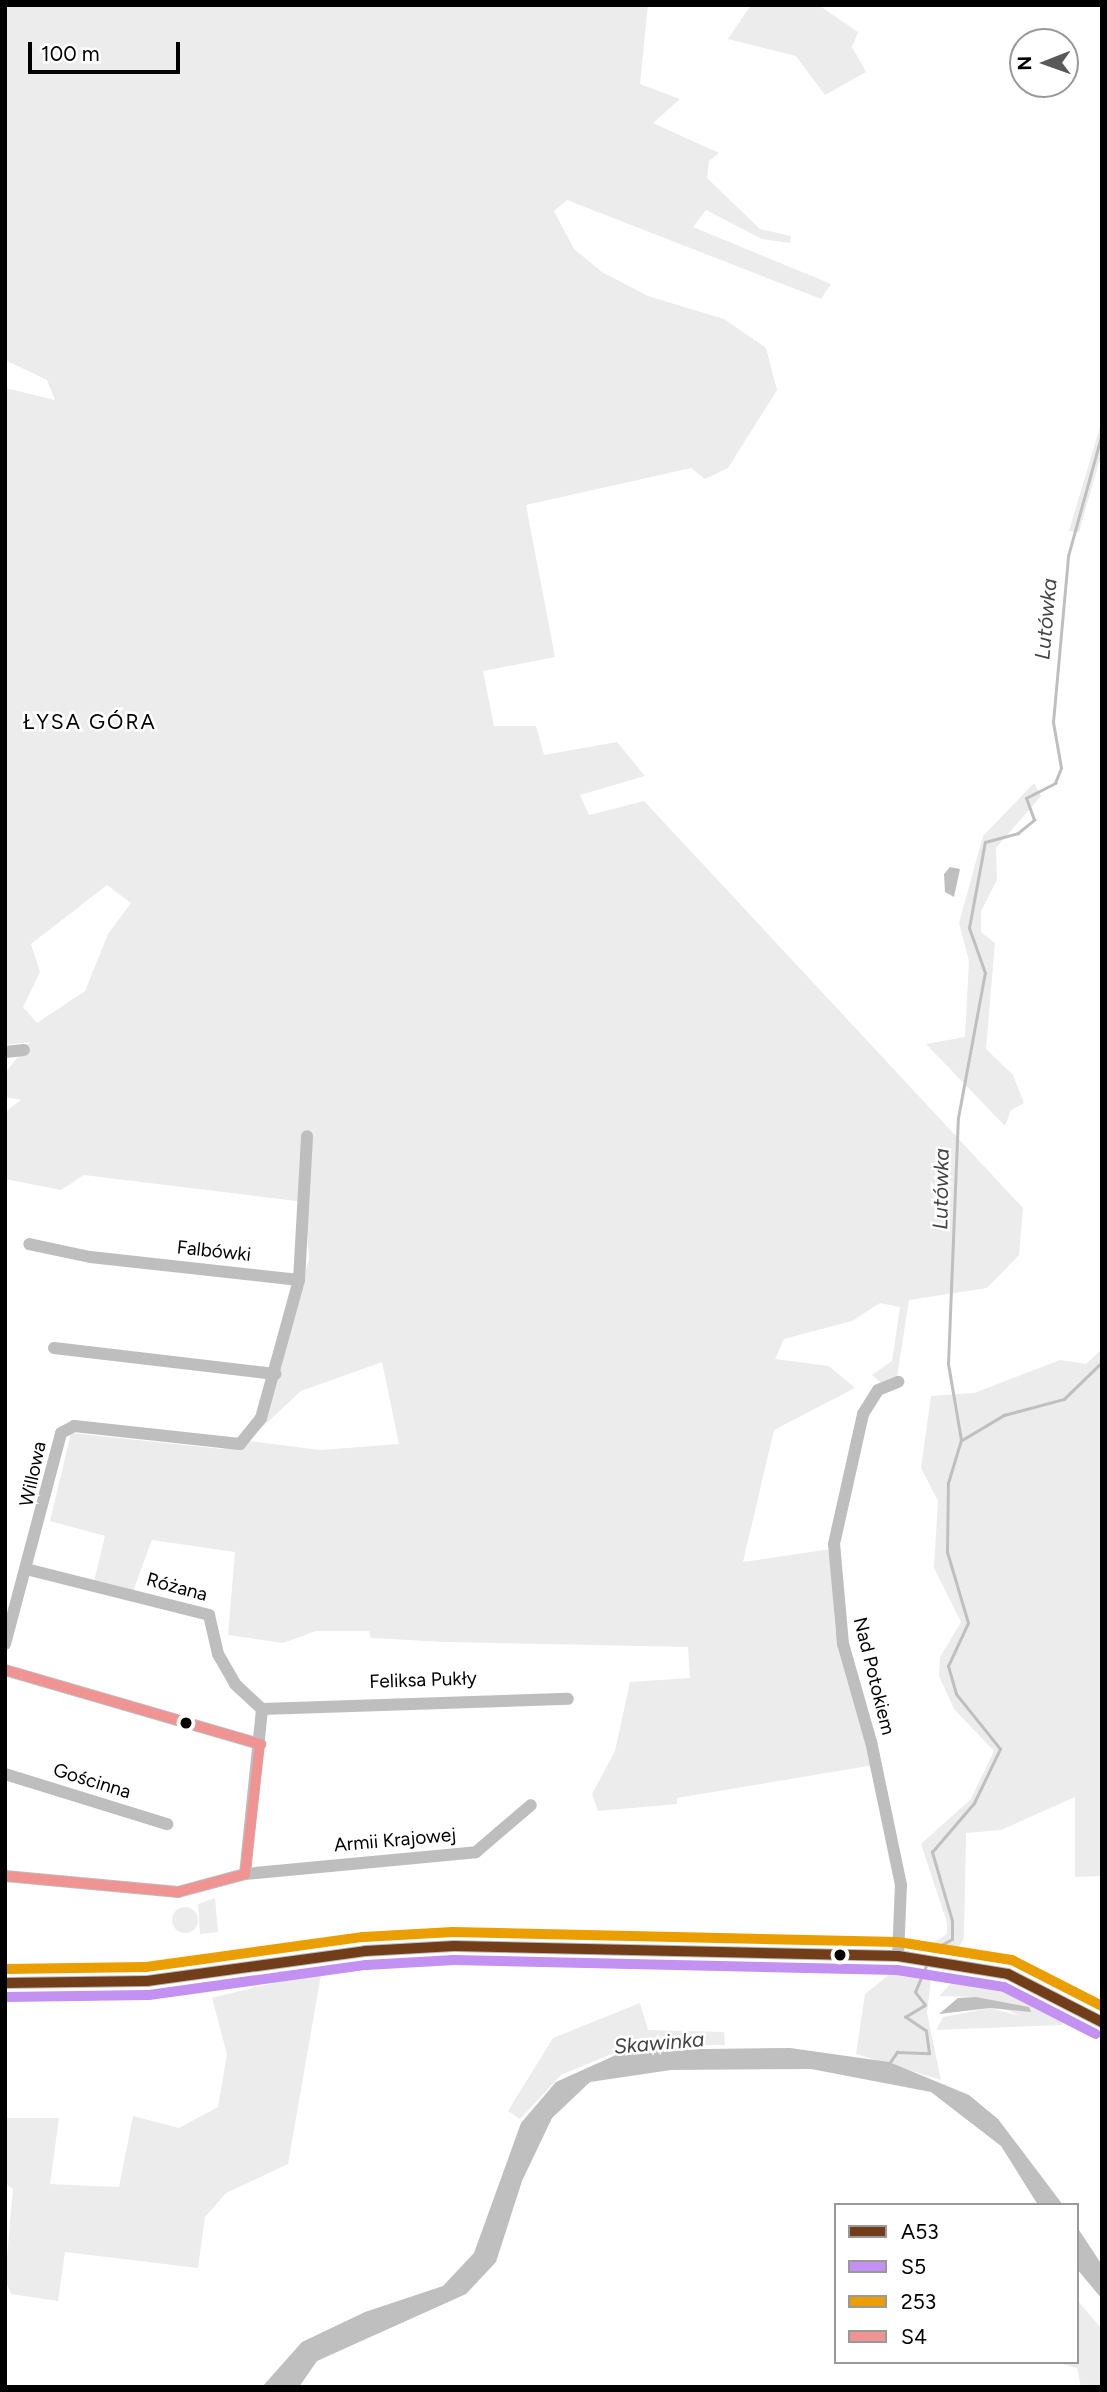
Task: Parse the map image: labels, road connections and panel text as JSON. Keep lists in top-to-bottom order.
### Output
{
  "streets": {
    "street": [
      "Falbówki",
      "Willowa",
      "Różana",
      "Nad Potokiem",
      "Feliksa Pukły",
      "Gościnna",
      "Armii Krajowej"
    ]
  },
  "crossings": [
    ["Willowa", "Różana"],
    ["Różana", "Feliksa Pukły"]
  ],
  "districts": ["ŁYSA GÓRA"],
  "water": ["Lutówka", "Skawinka"],
  "lines": [
    "transit line S4",
    "transit line 253",
    "transit line A53",
    "transit line S5"
  ],
  "legend": [
    "A53",
    "S5",
    "253",
    "S4"
  ],
  "scale_bar": "100 m",
  "north": "left"
}
